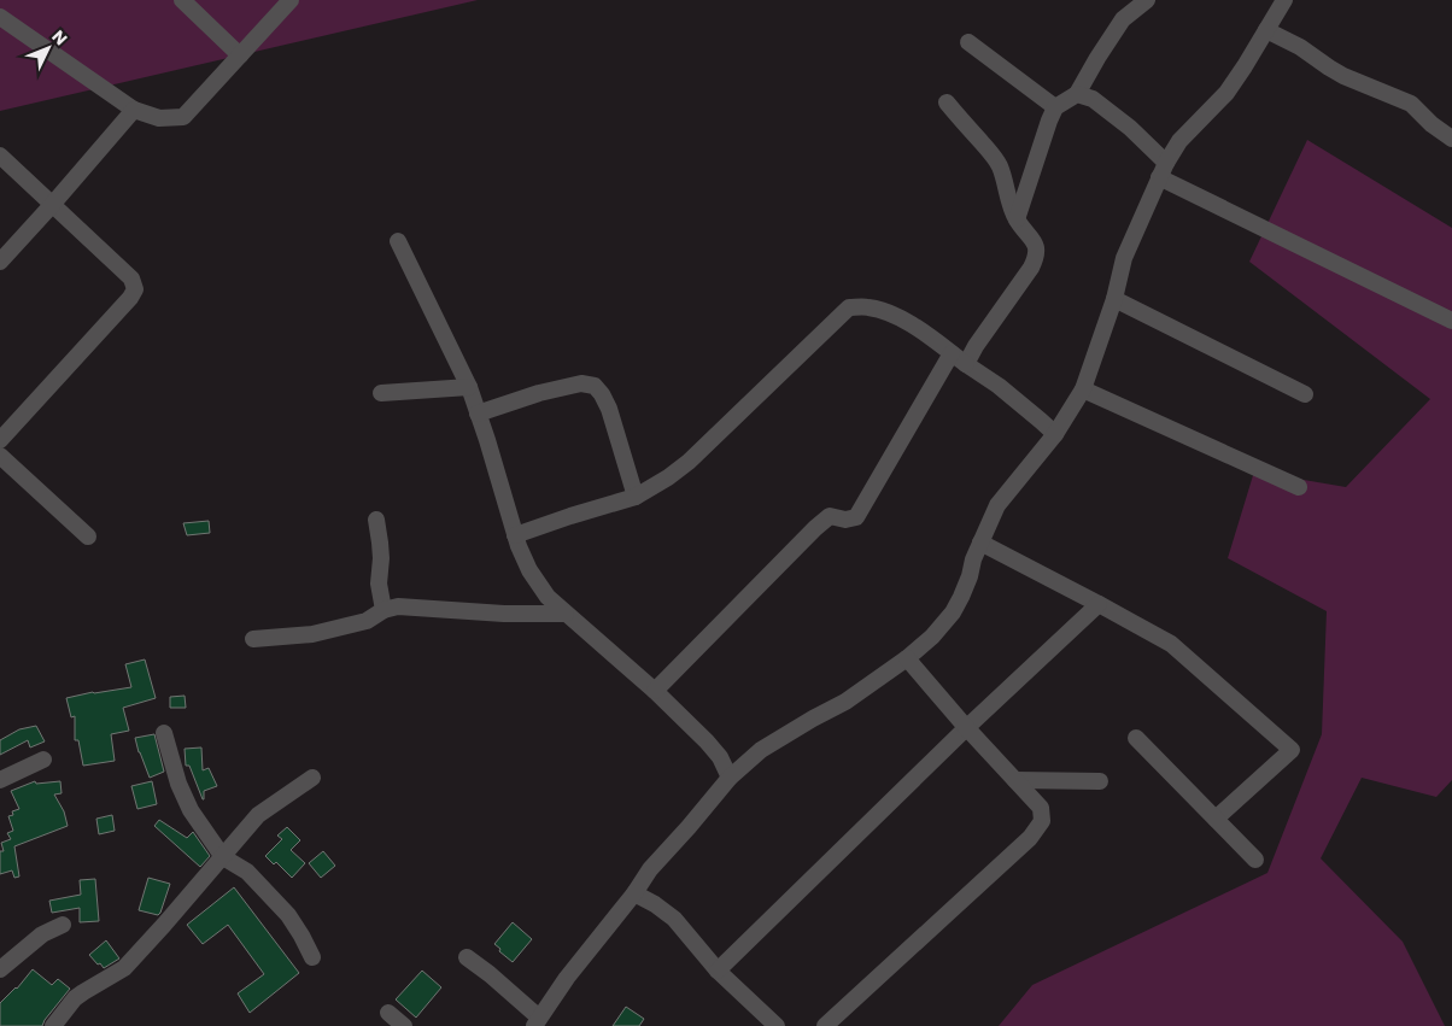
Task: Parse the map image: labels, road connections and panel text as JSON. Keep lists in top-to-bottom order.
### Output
{
  "north": "top right"
}
